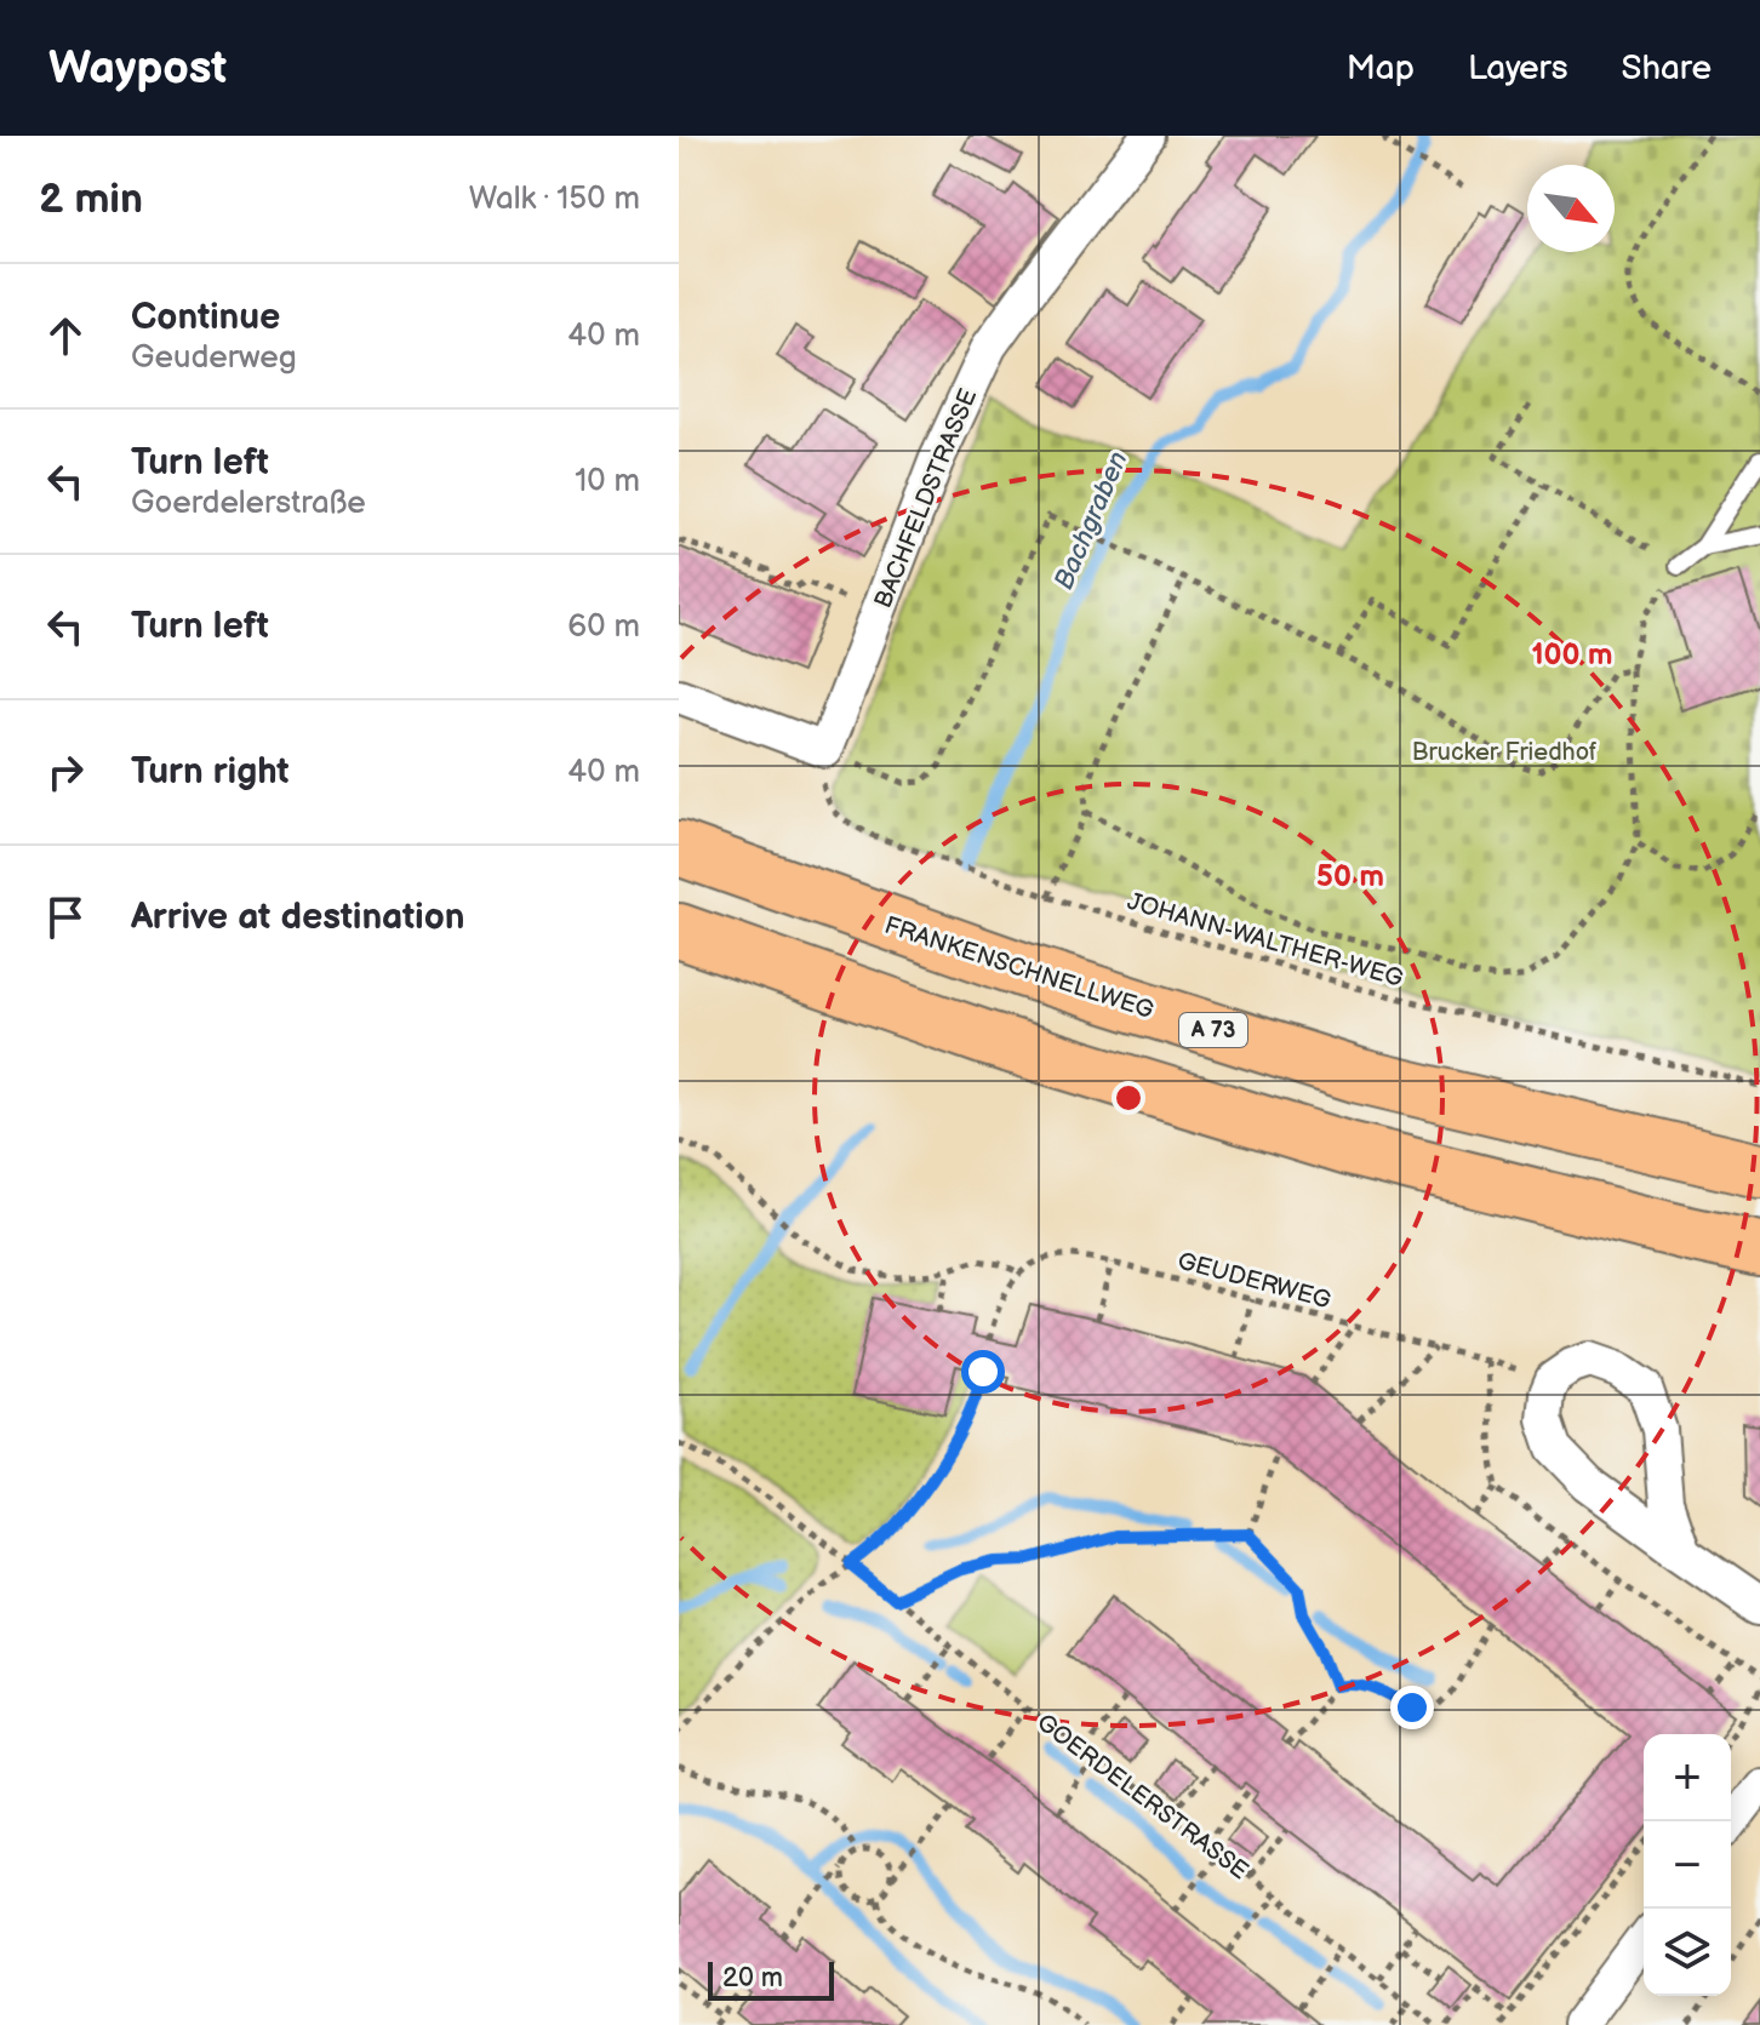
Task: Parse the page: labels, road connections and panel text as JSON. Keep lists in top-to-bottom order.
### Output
{
  "streets": {
    "highway": ["FRANKENSCHNELLWEG", "A 73"],
    "street": ["BACHFELDSTRASSE"],
    "path": ["JOHANN-WALTHER-WEG", "GEUDERWEG", "GOERDELERSTRASSE"]
  },
  "crossings": [
    ["BACHFELDSTRASSE", "JOHANN-WALTHER-WEG"]
  ],
  "water": ["Bachgraben"],
  "parks": ["Brucker Friedhof"],
  "scale_bar": "20 m",
  "north": "bottom right",
  "page": {
    "header": "Waypost",
    "nav": ["Map", "Layers", "Share"],
    "heading": ["2 min", "Walk · 150 m"],
    "list": [
      ["Continue", "Geuderweg", "40 m"],
      ["Turn left", "Goerdelerstraße", "10 m"],
      ["Turn left", "60 m"],
      ["Turn right", "40 m"],
      "Arrive at destination"
    ],
    "map_buttons": ["+", "−"],
    "scale": "20 m"
  },
  "rings": ["100 m", "50 m"]
}
